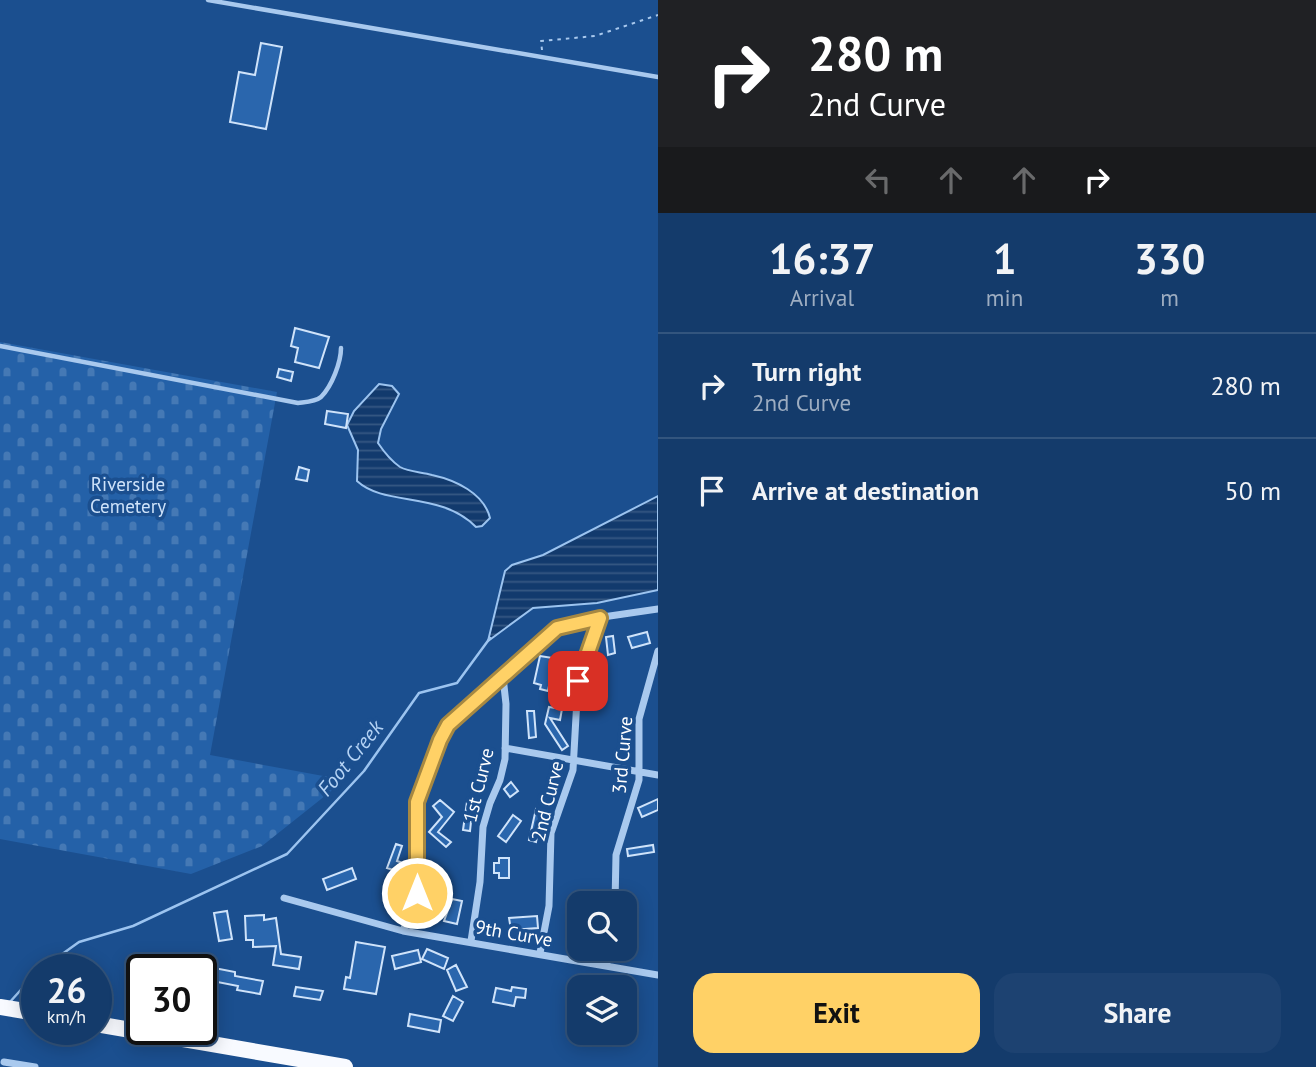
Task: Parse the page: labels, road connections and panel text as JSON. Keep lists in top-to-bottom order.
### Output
{
  "streets": {
    "street": [
      "3rd Curve",
      "1st Curve",
      "2nd Curve",
      "9th Curve"
    ]
  },
  "crossings": [
    ["1st Curve", "9th Curve"],
    ["2nd Curve", "9th Curve"]
  ],
  "water": ["Foot Creek"],
  "parks": ["Riverside Cemetery"],
  "page": {
    "turn": ["280 m", "2nd Curve"],
    "eta": [
      "16:37",
      "Arrival",
      "1",
      "min",
      "330",
      "m"
    ],
    "list": [
      {
        "name": "Turn right",
        "note": "2nd Curve",
        "value": "280 m"
      },
      {
        "name": "Arrive at destination",
        "value": "50 m"
      }
    ],
    "speed": "26 km/h",
    "limit": "30",
    "buttons": ["Exit", "Share"]
  }
}
